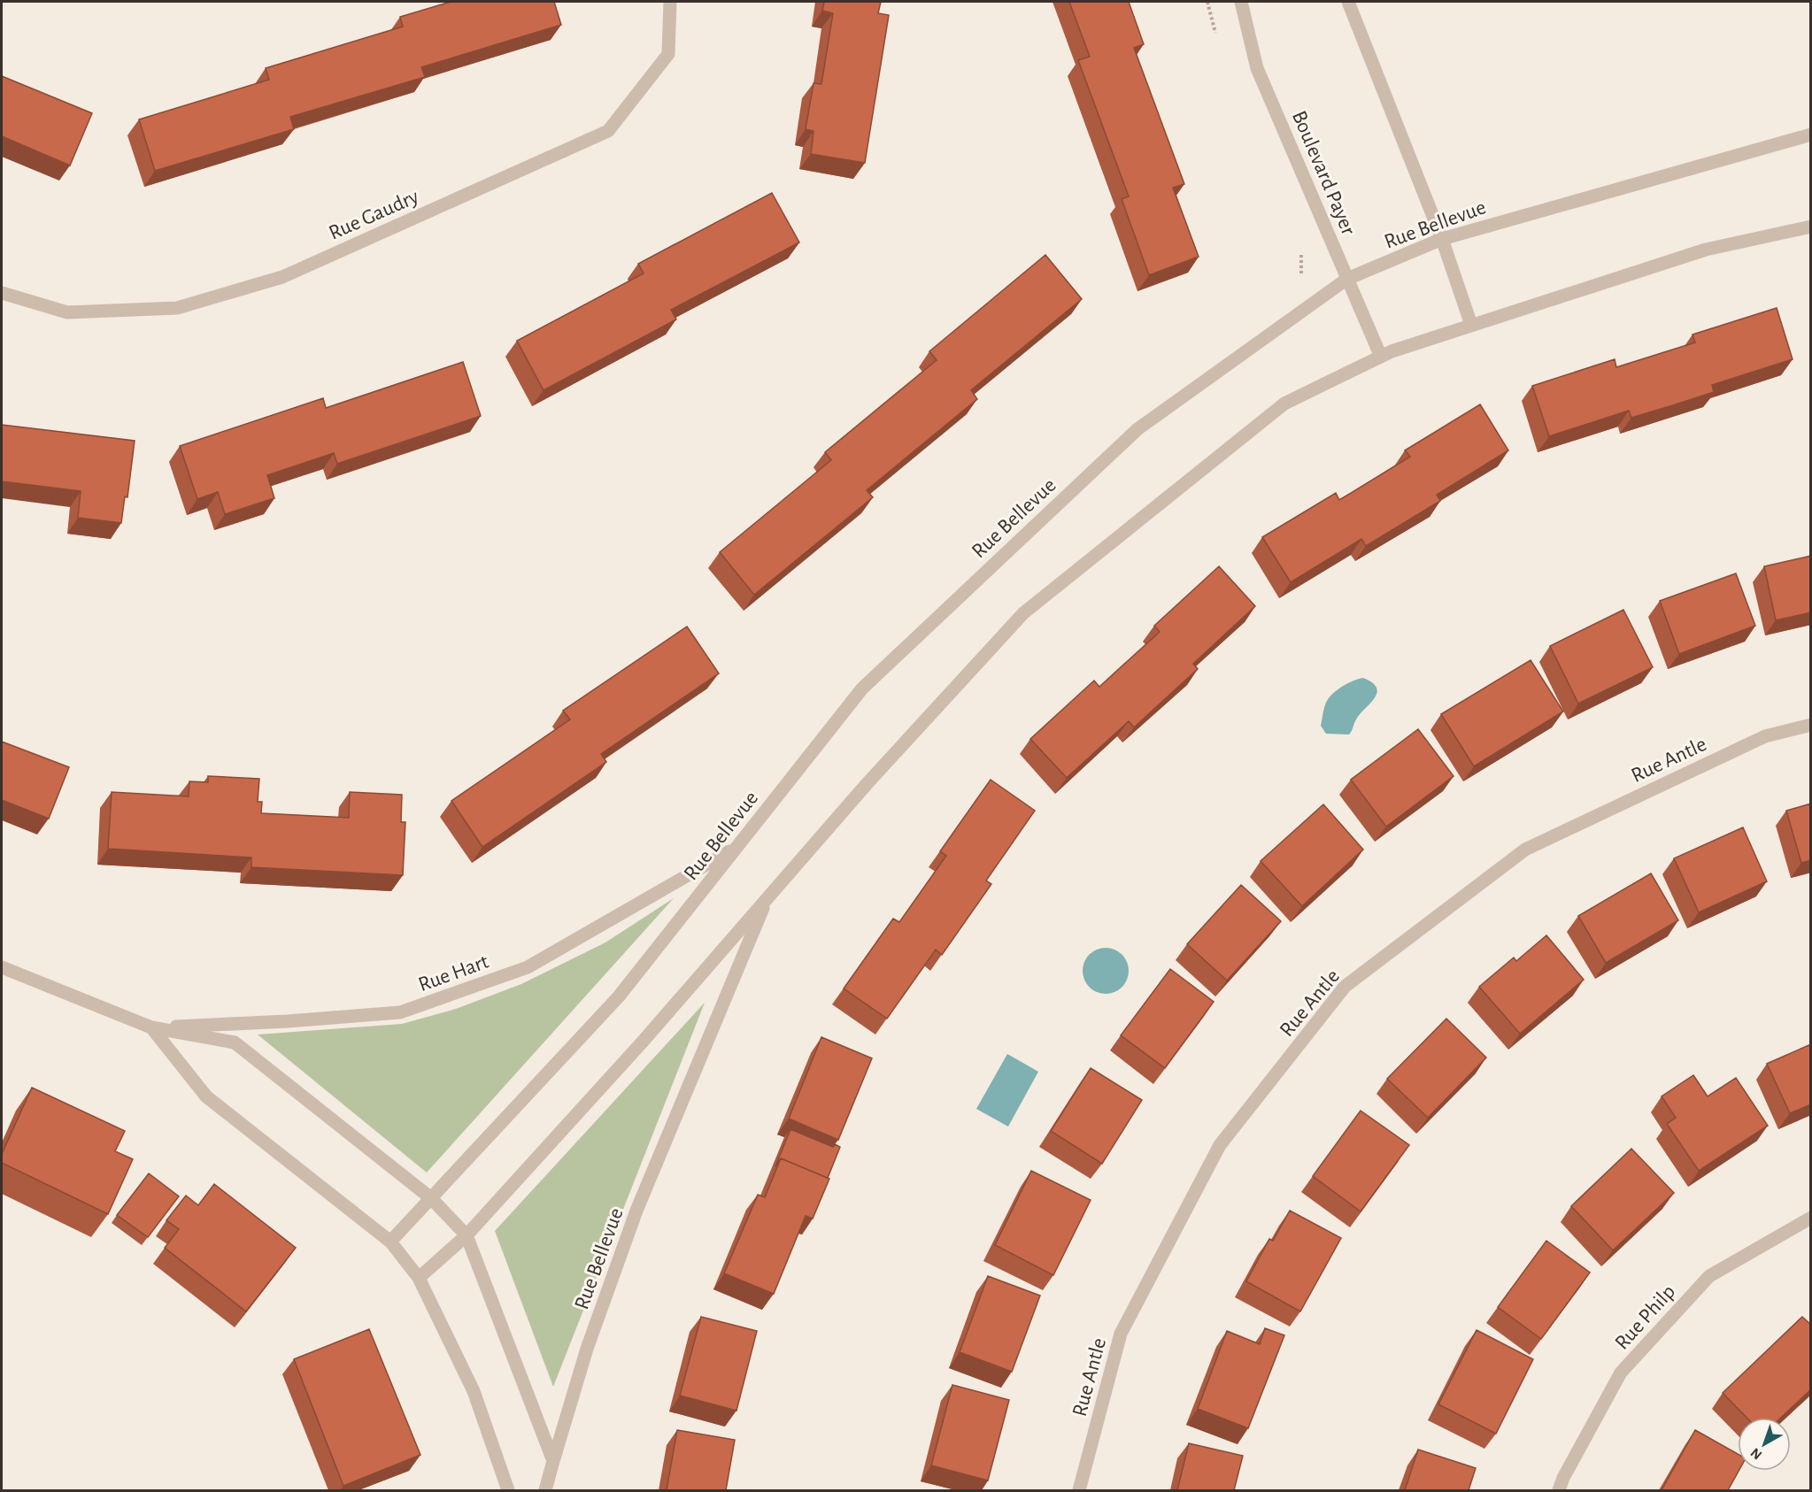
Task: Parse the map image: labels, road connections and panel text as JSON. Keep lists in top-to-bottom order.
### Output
{
  "streets": {
    "street": [
      "Boulevard Payer",
      "Rue Gaudry",
      "Rue Bellevue",
      "Rue Antle",
      "Rue Hart",
      "Rue Philp"
    ]
  },
  "crossings": [
    ["Boulevard Payer", "Rue Bellevue"],
    ["Rue Bellevue", "Rue Hart"]
  ],
  "north": "bottom left"
}
